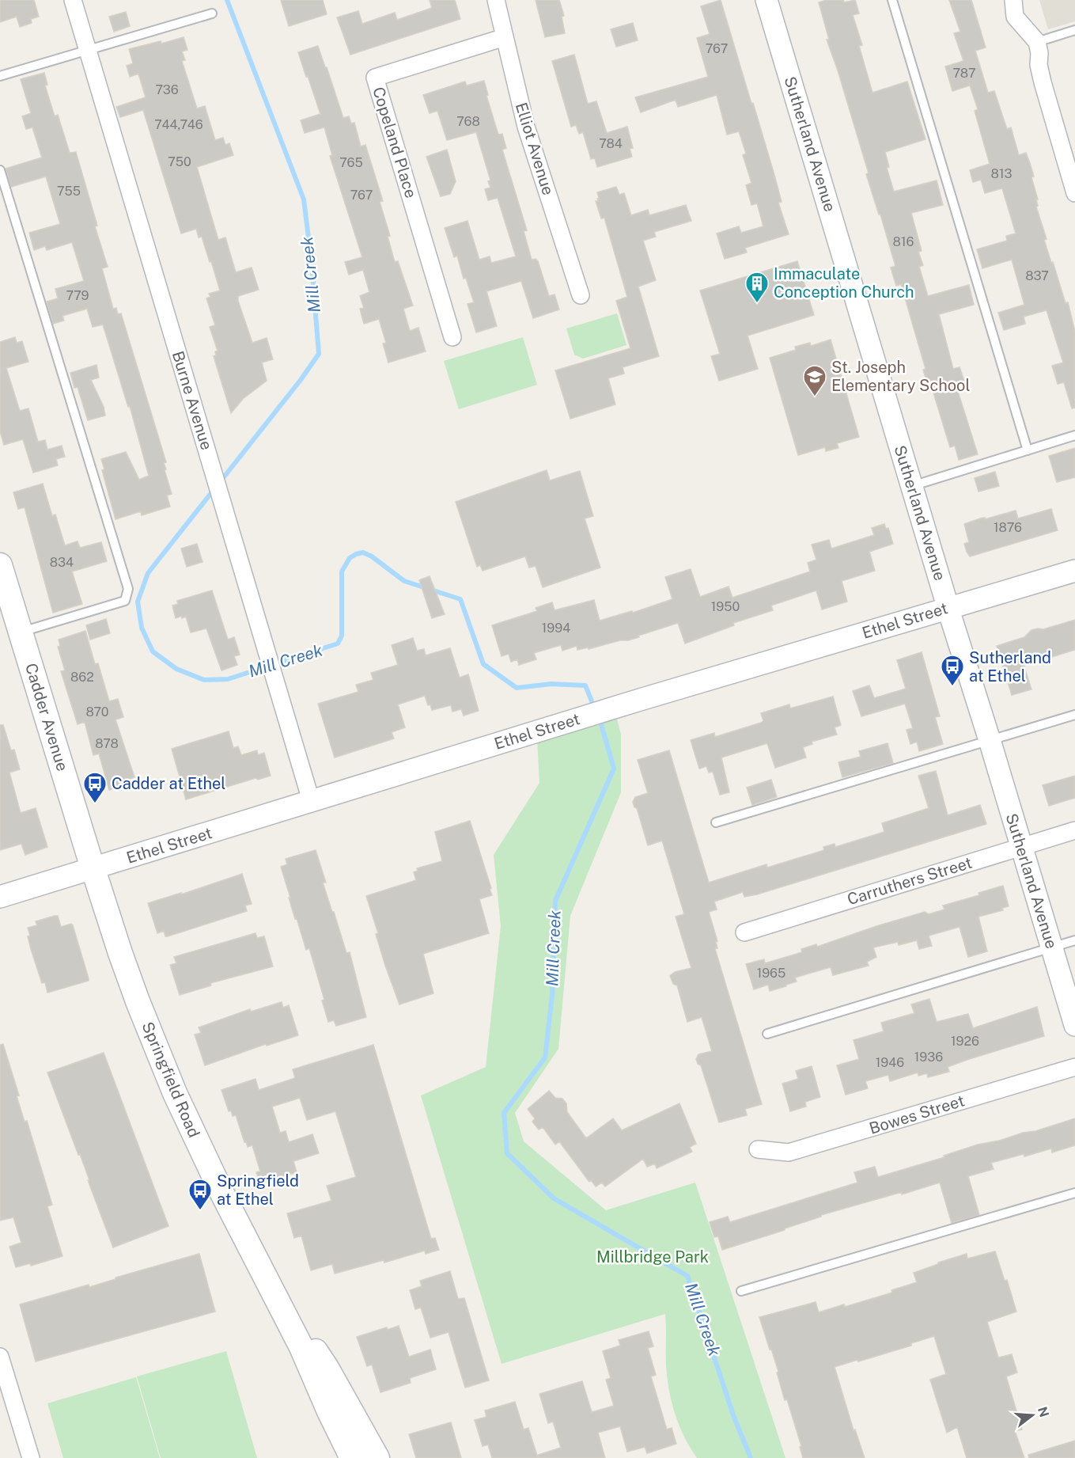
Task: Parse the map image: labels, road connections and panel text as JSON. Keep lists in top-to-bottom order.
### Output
{
  "streets": {
    "main road": ["Cadder Avenue", "Springfield Road"],
    "street": [
      "Copeland Place",
      "Sutherland Avenue",
      "Elliot Avenue",
      "Burne Avenue",
      "Ethel Street",
      "Carruthers Street",
      "Bowes Street"
    ]
  },
  "crossings": [
    ["Copeland Place", "Elliot Avenue"],
    ["Sutherland Avenue", "Ethel Street"],
    ["Sutherland Avenue", "Carruthers Street"],
    ["Burne Avenue", "Ethel Street"],
    ["Ethel Street", "Cadder Avenue"],
    ["Ethel Street", "Springfield Road"],
    ["Cadder Avenue", "Springfield Road"]
  ],
  "water": ["Mill Creek"],
  "parks": ["Millbridge Park"],
  "places": {
    "building": ["Immaculate Conception Church"],
    "school or university": ["St. Joseph Elementary School"],
    "bus stop": ["Sutherland at Ethel", "Cadder at Ethel", "Springfield at Ethel"]
  },
  "house_numbers": [
    "767",
    "787",
    "736",
    "768",
    "744,746",
    "784",
    "750",
    "765",
    "813",
    "755",
    "767",
    "816",
    "837",
    "779",
    "1876",
    "834",
    "1950",
    "1994",
    "862",
    "870",
    "878",
    "1965",
    "1926",
    "1936",
    "1946"
  ],
  "north": "right"
}
